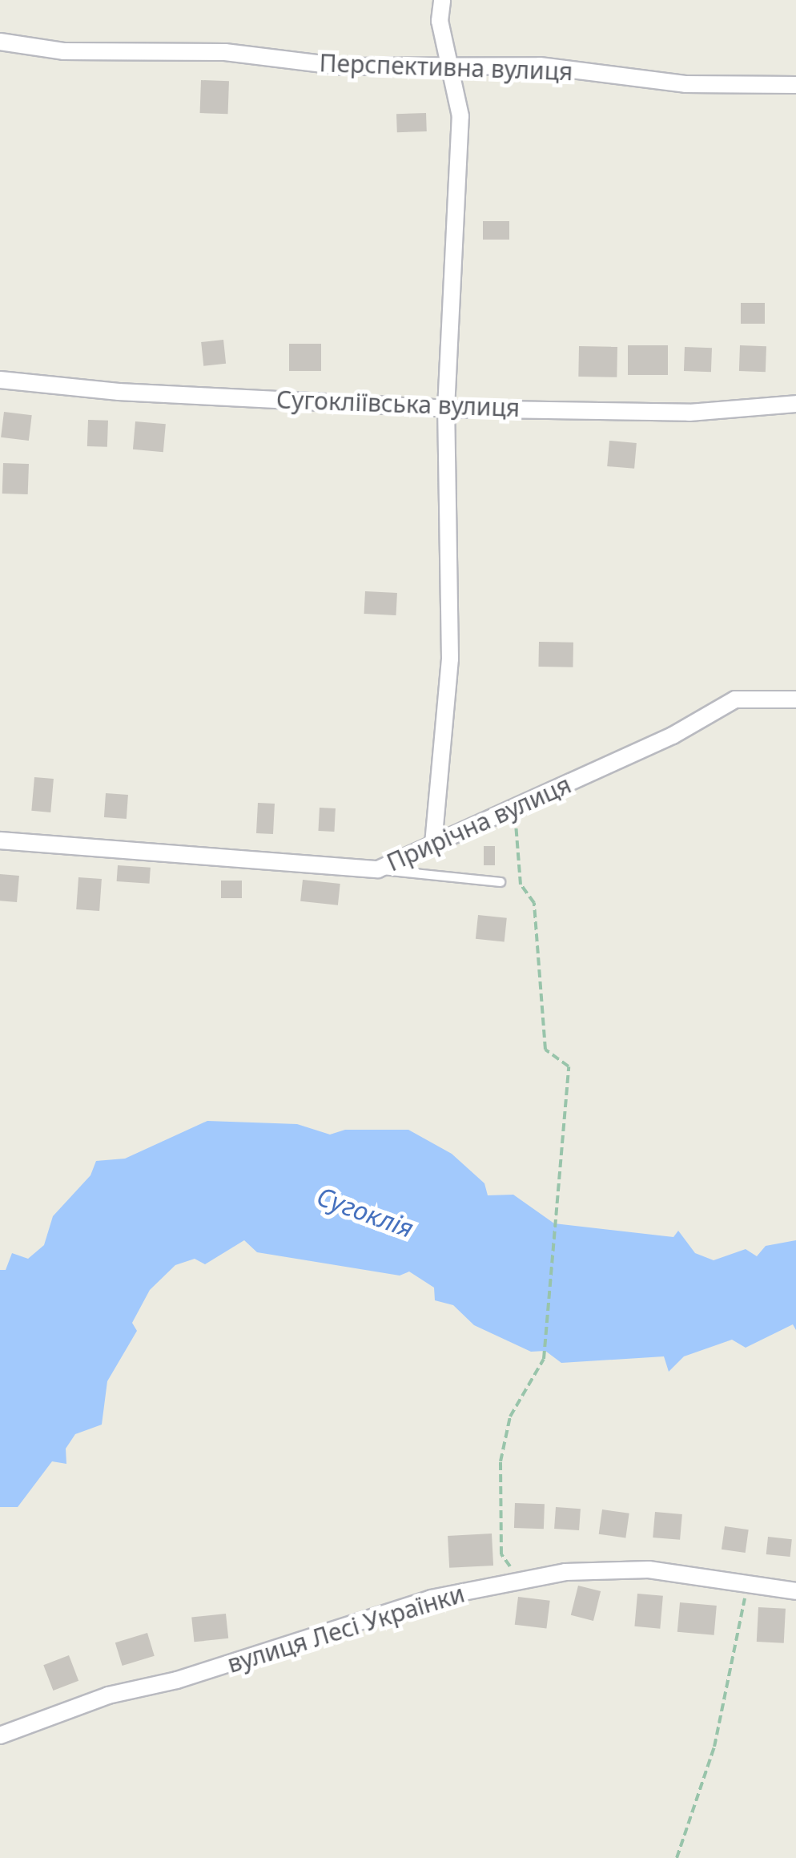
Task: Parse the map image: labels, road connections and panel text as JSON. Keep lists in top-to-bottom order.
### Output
{
  "streets": {
    "street": [
      "Перспективна вулиця",
      "Сугокліївська вулиця",
      "Прирічна вулиця",
      "вулиця Лесі Українки"
    ]
  },
  "water": ["Сугоклія"]
}
